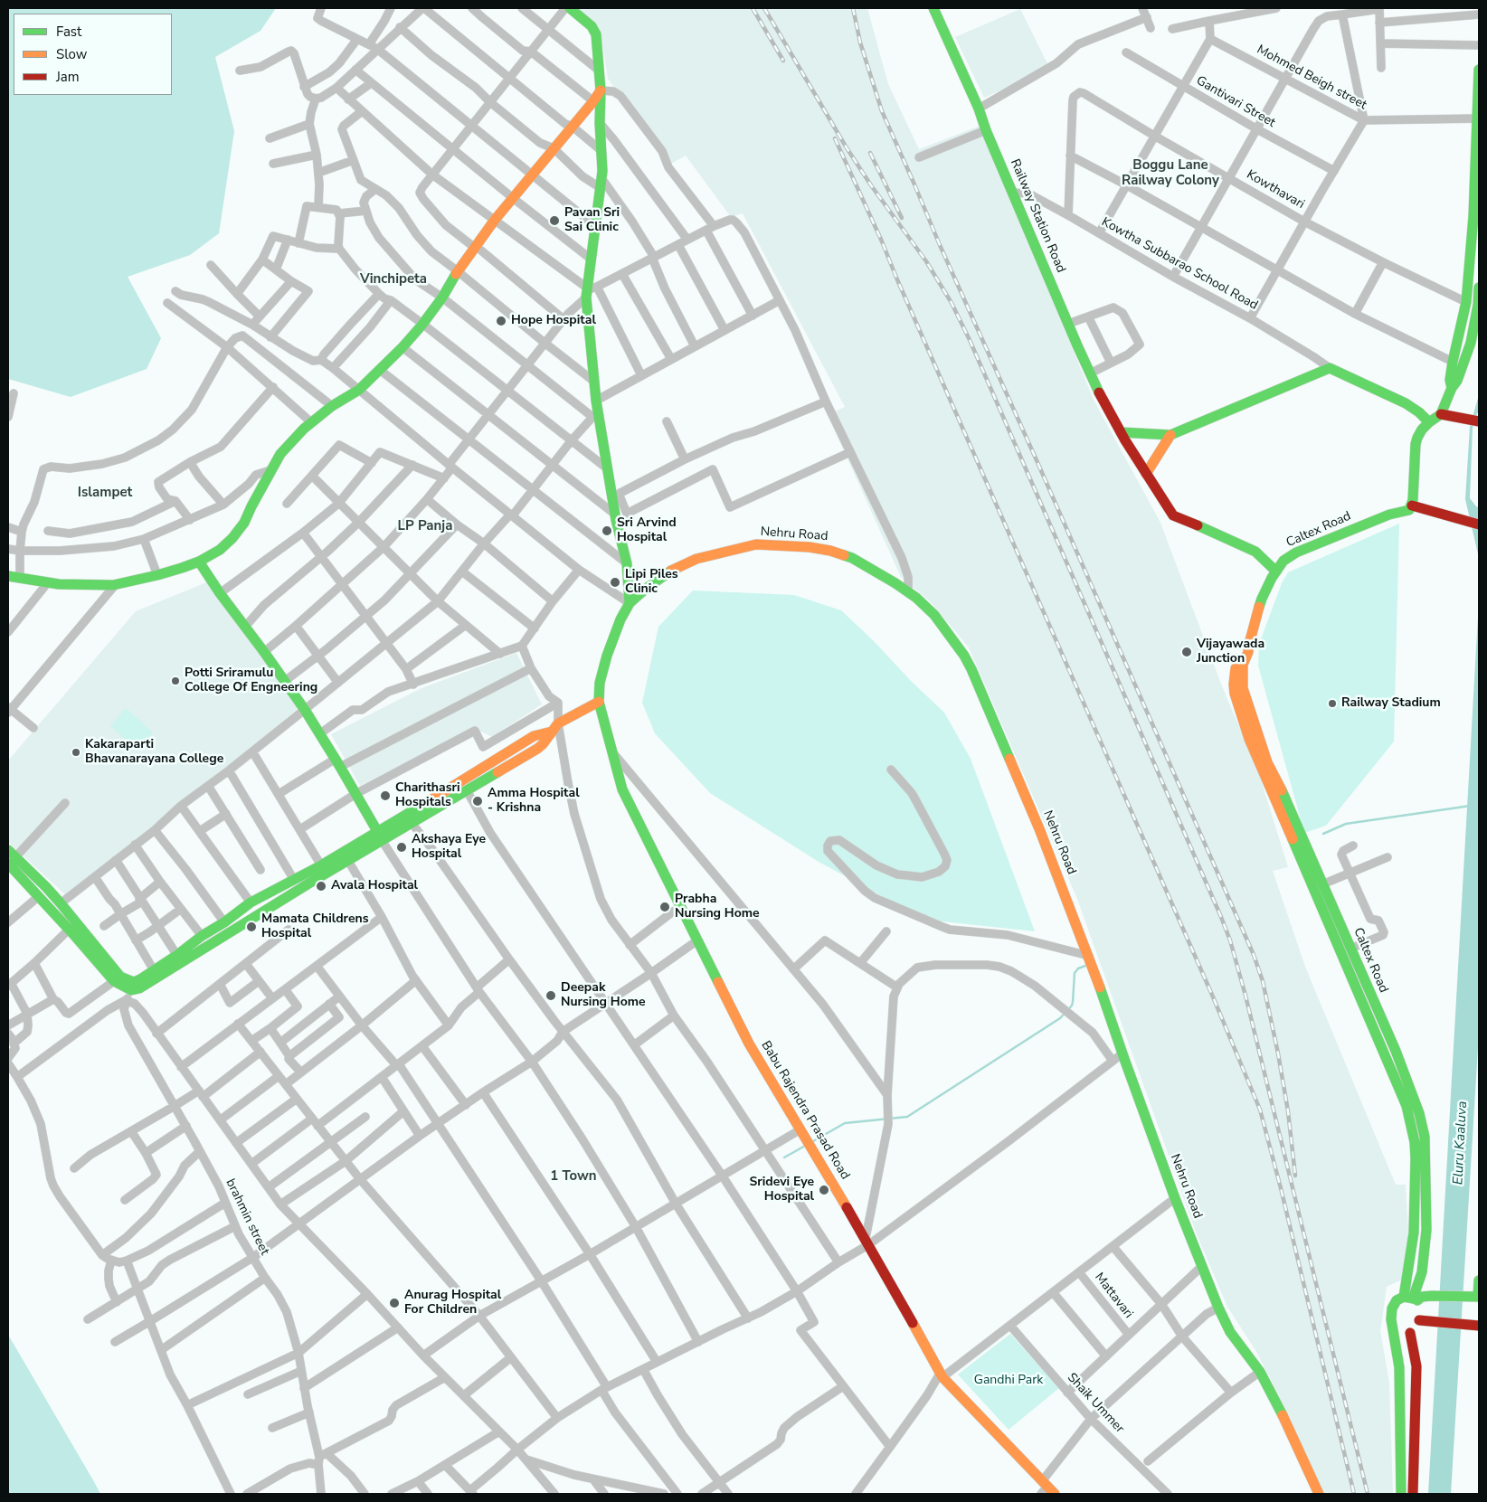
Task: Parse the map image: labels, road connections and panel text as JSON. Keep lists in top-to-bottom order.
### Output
{
  "streets": {
    "street": [
      "Mohmed Beigh street",
      "Gantivari Street",
      "Kowthavari",
      "Railway Station Road",
      "Kowtha Subbarao School Road",
      "Caltex Road",
      "Nehru Road",
      "Babu Rajendra Prasad Road",
      "brahmin street",
      "Mattavari",
      "Shaik Ummer"
    ]
  },
  "crossings": [
    ["Railway Station Road", "Kowtha Subbarao School Road"],
    ["Railway Station Road", "Caltex Road"],
    ["Nehru Road", "Babu Rajendra Prasad Road"]
  ],
  "districts": [
    "Boggu Lane Railway Colony",
    "Vinchipeta",
    "Islampet",
    "LP Panja",
    "1 Town"
  ],
  "water": ["Eluru Kaaluva"],
  "parks": ["Gandhi Park"],
  "places": [
    "Pavan Sri Sai Clinic",
    "Hope Hospital",
    "Sri Arvind Hospital",
    "Lipi Piles Clinic",
    "Vijayawada Junction",
    "Potti Sriramulu College Of Engneering",
    "Railway Stadium",
    "Kakaraparti Bhavanarayana College",
    "Charithasri Hospitals",
    "Amma Hospital - Krishna",
    "Akshaya Eye Hospital",
    "Avala Hospital",
    "Prabha Nursing Home",
    "Mamata Childrens Hospital",
    "Deepak Nursing Home",
    "Sridevi Eye Hospital",
    "Anurag Hospital For Children"
  ],
  "legend": ["Fast", "Slow", "Jam"]
}
